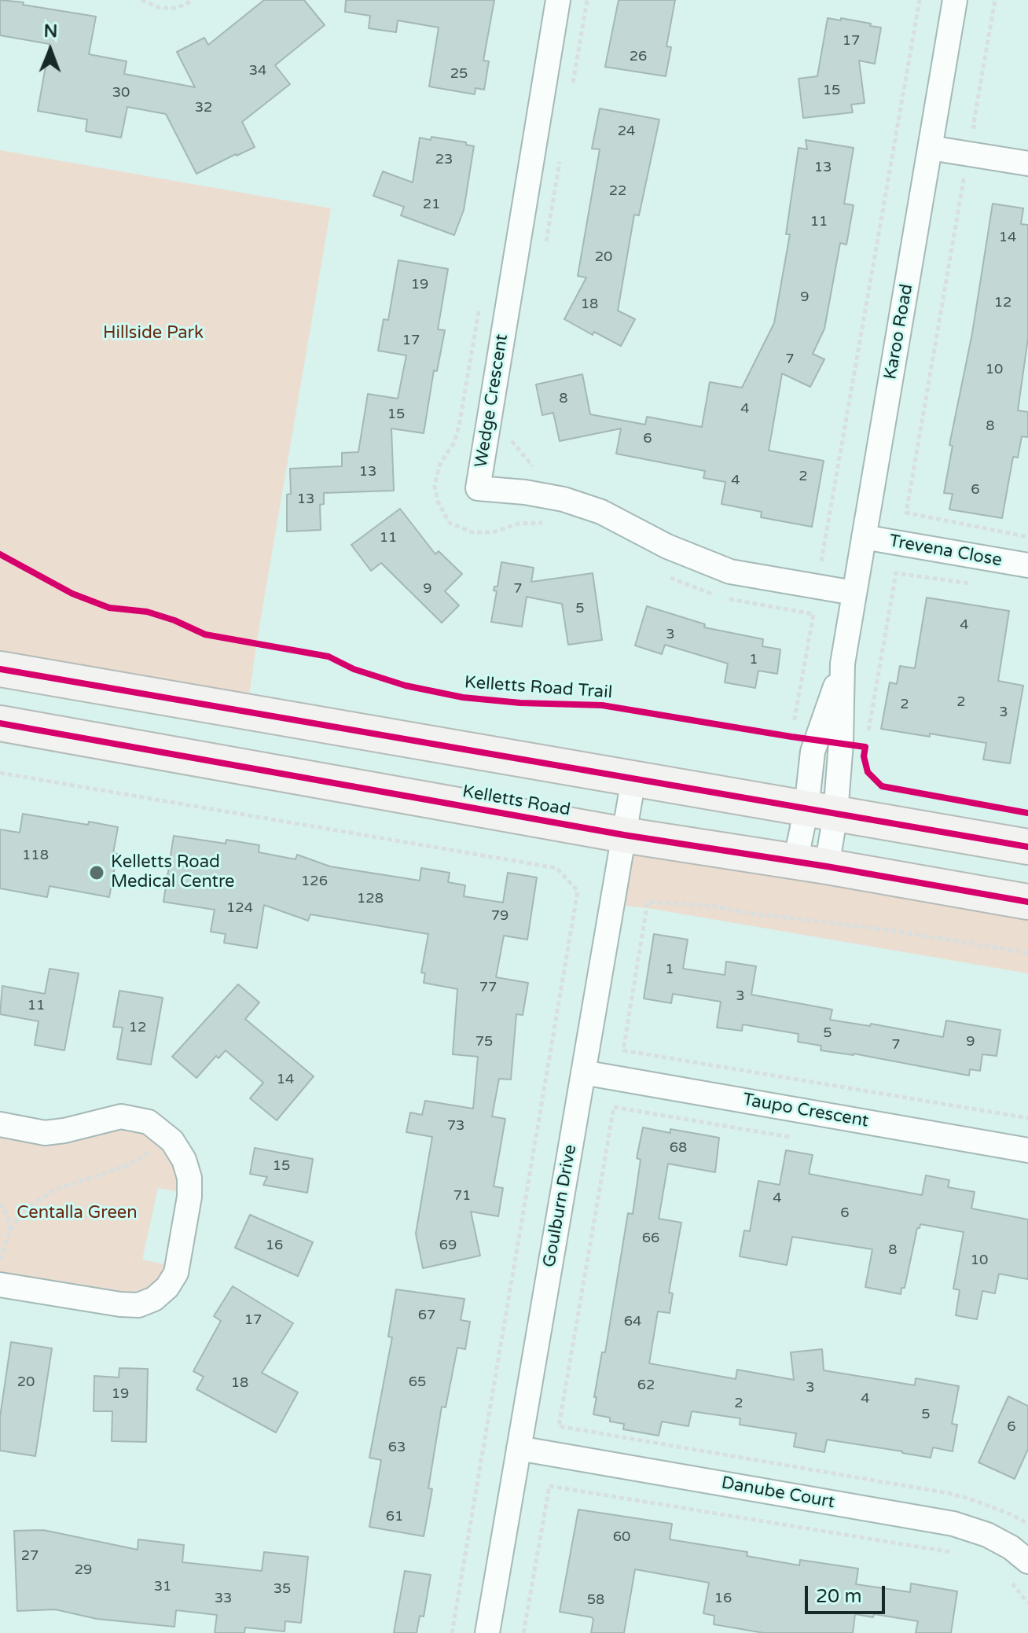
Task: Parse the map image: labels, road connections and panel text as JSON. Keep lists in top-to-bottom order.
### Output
{
  "streets": {
    "main road": ["Kelletts Road"],
    "street": [
      "Karoo Road",
      "Wedge Crescent",
      "Trevena Close",
      "Taupo Crescent",
      "Goulburn Drive",
      "Danube Court"
    ],
    "cycle path": ["Kelletts Road Trail"]
  },
  "crossings": [
    ["Karoo Road", "Wedge Crescent"],
    ["Karoo Road", "Trevena Close"],
    ["Karoo Road", "Kelletts Road"],
    ["Kelletts Road", "Goulburn Drive"],
    ["Taupo Crescent", "Goulburn Drive"],
    ["Goulburn Drive", "Danube Court"]
  ],
  "parks": ["Hillside Park", "Centalla Green"],
  "places": ["Kelletts Road Medical Centre"],
  "house_numbers": [
    "17",
    "26",
    "34",
    "25",
    "15",
    "30",
    "32",
    "24",
    "23",
    "13",
    "22",
    "21",
    "11",
    "14",
    "20",
    "19",
    "9",
    "12",
    "18",
    "17",
    "7",
    "10",
    "8",
    "4",
    "15",
    "8",
    "6",
    "13",
    "2",
    "4",
    "6",
    "13",
    "11",
    "9",
    "7",
    "5",
    "4",
    "3",
    "1",
    "2",
    "2",
    "3",
    "118",
    "126",
    "128",
    "124",
    "79",
    "1",
    "77",
    "3",
    "11",
    "12",
    "5",
    "75",
    "9",
    "7",
    "14",
    "73",
    "68",
    "15",
    "71",
    "4",
    "6",
    "66",
    "16",
    "69",
    "8",
    "10",
    "67",
    "17",
    "64",
    "20",
    "65",
    "18",
    "62",
    "3",
    "19",
    "4",
    "2",
    "5",
    "6",
    "63",
    "61",
    "60",
    "27",
    "29",
    "31",
    "35",
    "33",
    "16",
    "58"
  ],
  "scale_bar": "20 m",
  "north": "top"
}
